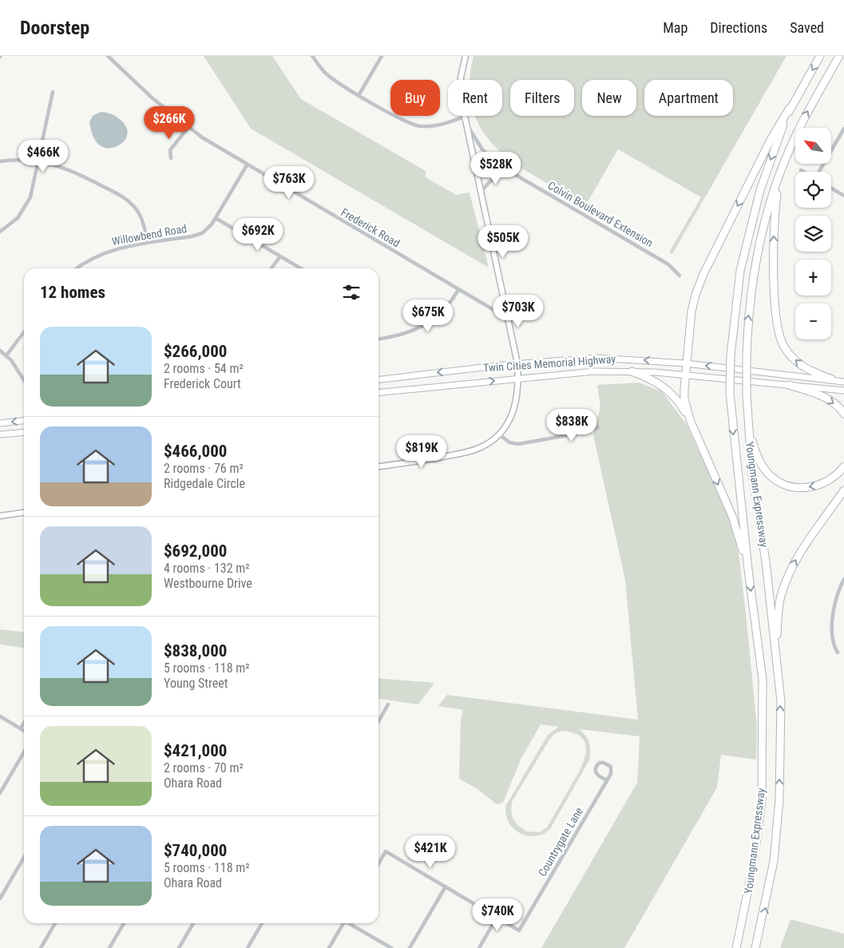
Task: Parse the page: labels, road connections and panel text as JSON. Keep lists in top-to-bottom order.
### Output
{
  "streets": {
    "highway": ["Youngmann Expressway"],
    "main road": ["Twin Cities Memorial Highway"],
    "street": [
      "Colvin Boulevard Extension",
      "Frederick Road",
      "Willowbend Road",
      "Countrygate Lane"
    ]
  },
  "crossings": [
    ["Frederick Road", "Willowbend Road"]
  ],
  "north": "top left",
  "page": {
    "header": "Doorstep",
    "nav": ["Map", "Directions", "Saved"],
    "chip": [
      "Buy",
      "Rent",
      "Filters",
      "New",
      "Apartment"
    ],
    "price": [
      "$266K",
      "$466K",
      "$528K",
      "$763K",
      "$692K",
      "$505K",
      "$703K",
      "$675K",
      "$838K",
      "$819K",
      "$421K",
      "$740K"
    ],
    "map_buttons": ["+", "−"],
    "heading": "12 homes",
    "list": [
      {
        "name": "$266,000",
        "note": "2 rooms · 54 m² · Frederick Court"
      },
      {
        "name": "$466,000",
        "note": "2 rooms · 76 m² · Ridgedale Circle"
      },
      {
        "name": "$692,000",
        "note": "4 rooms · 132 m² · Westbourne Drive"
      },
      {
        "name": "$838,000",
        "note": "5 rooms · 118 m² · Young Street"
      },
      {
        "name": "$421,000",
        "note": "2 rooms · 70 m² · Ohara Road"
      },
      {
        "name": "$740,000",
        "note": "5 rooms · 118 m² · Ohara Road"
      }
    ]
  }
}
